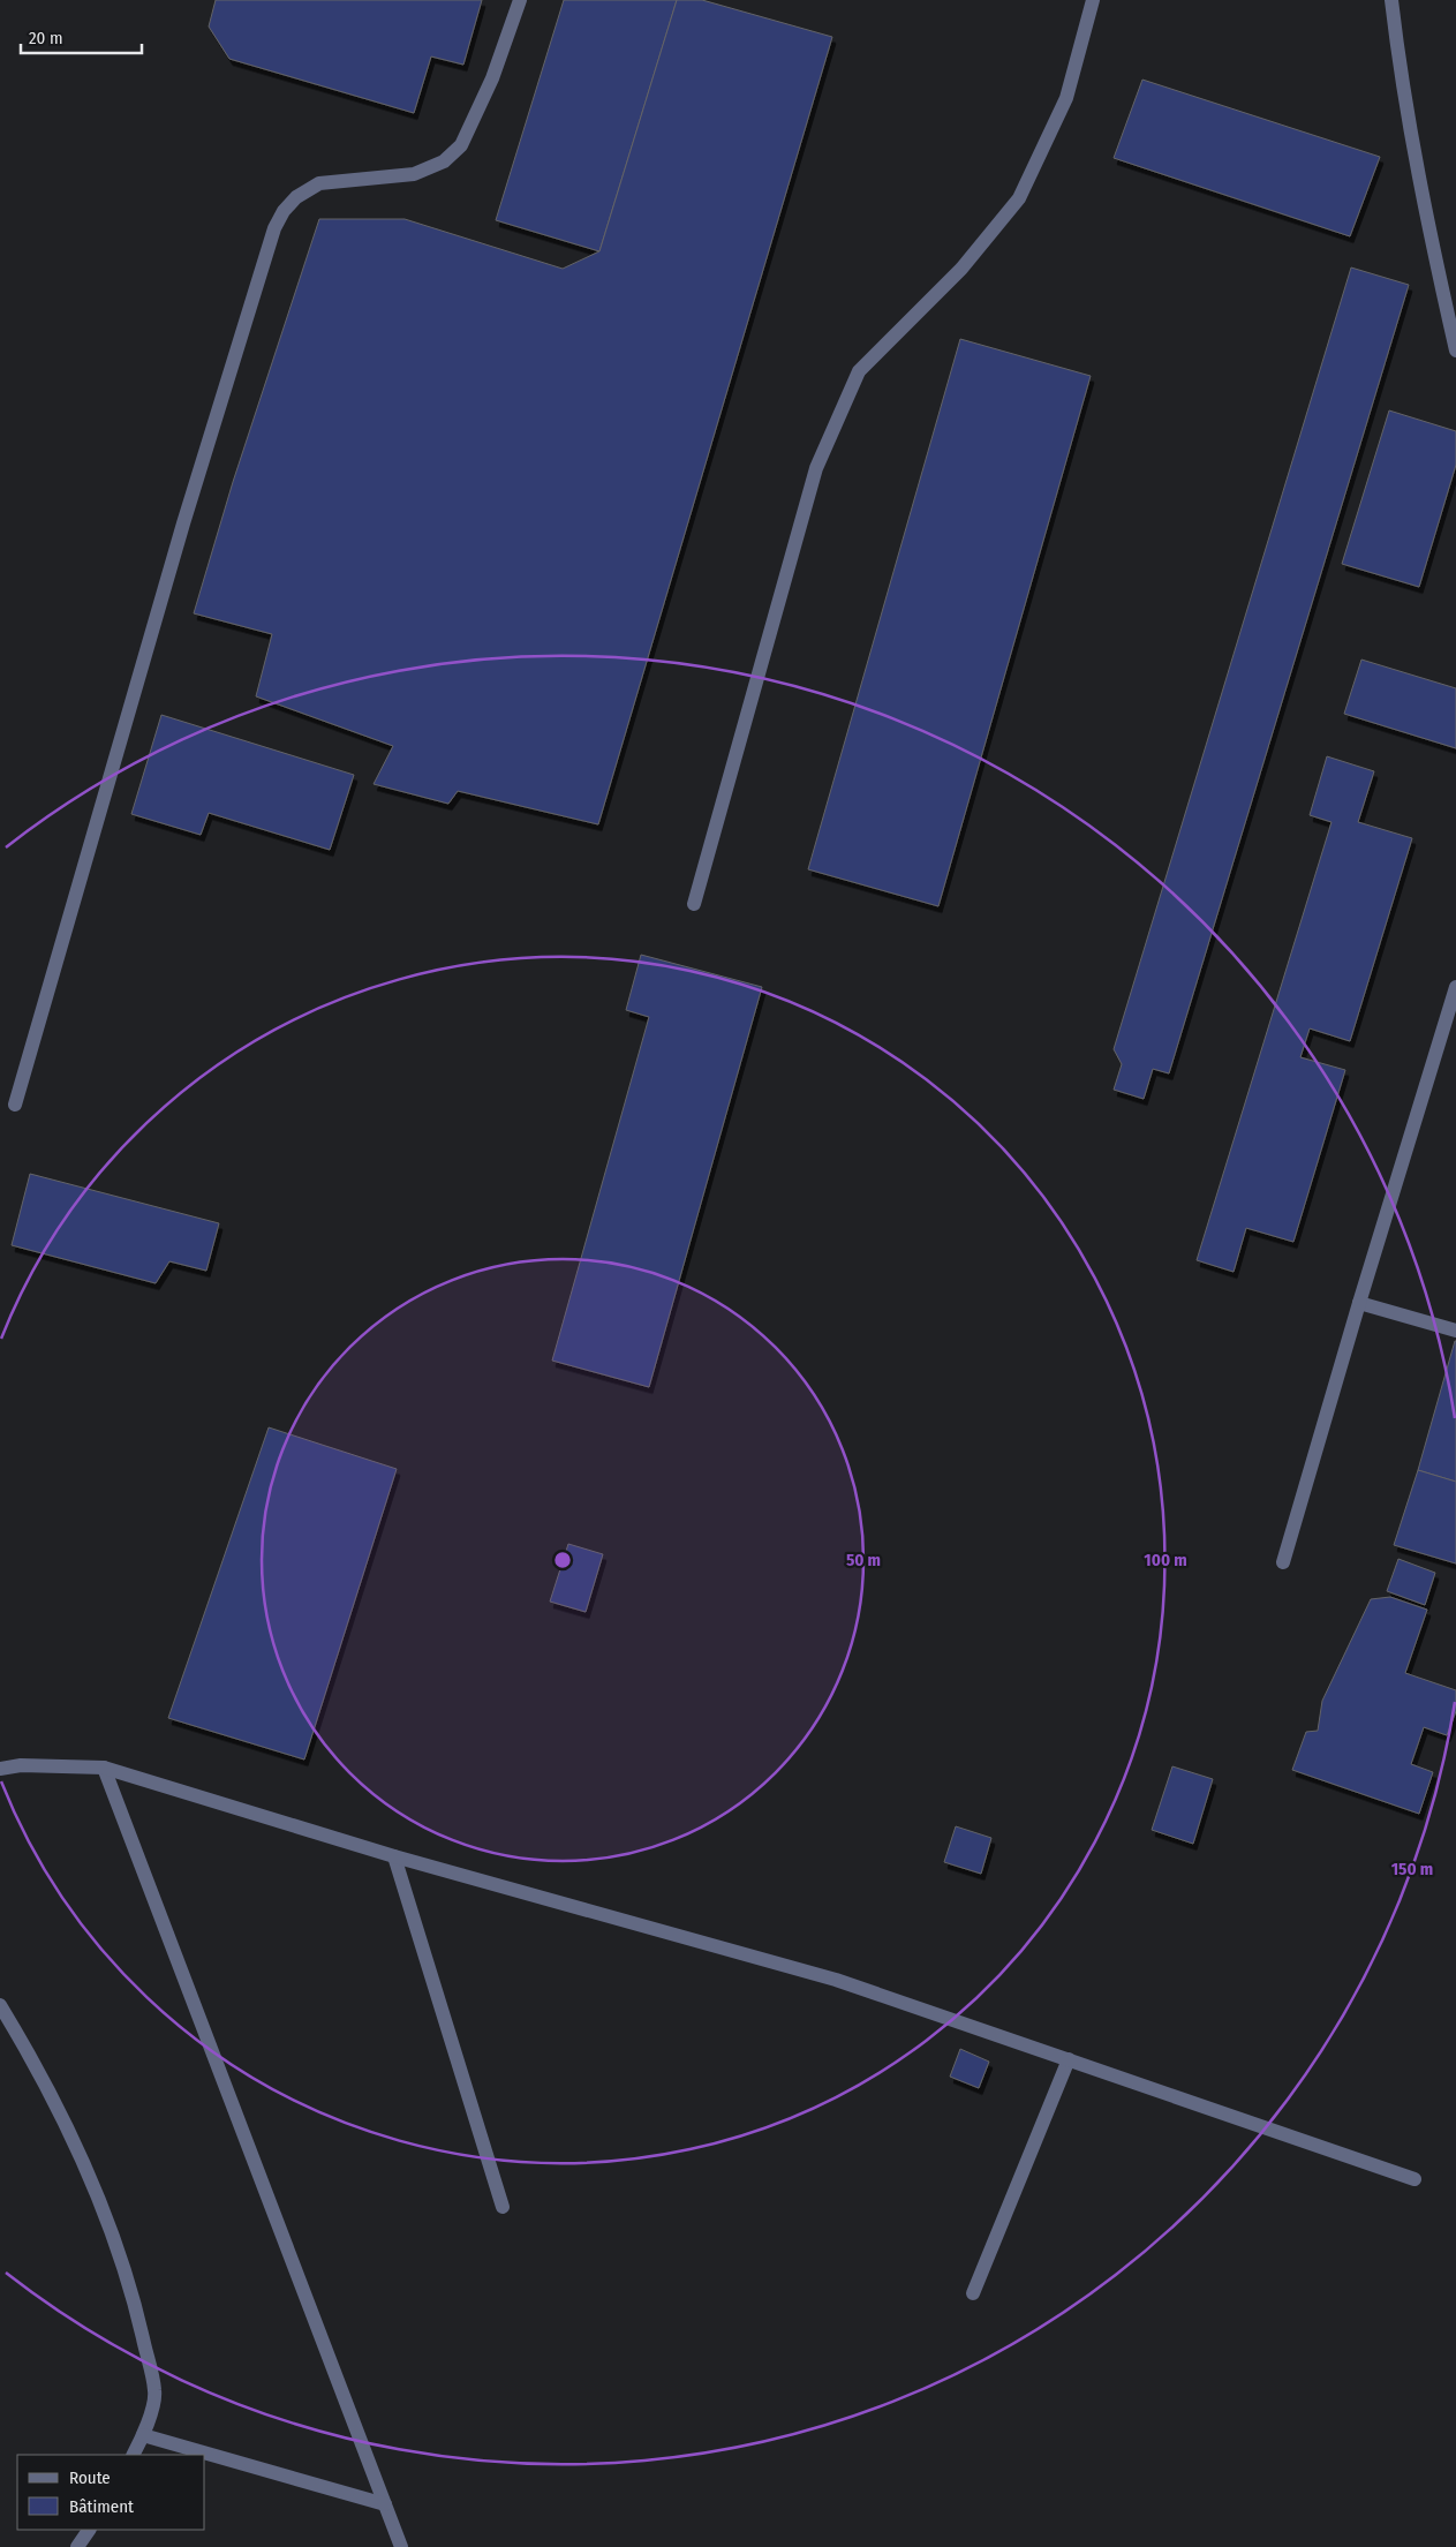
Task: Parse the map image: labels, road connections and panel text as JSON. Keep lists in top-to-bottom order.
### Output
{
  "legend": ["Route", "Bâtiment"],
  "scale_bar": "20 m",
  "rings": ["50 m", "100 m", "150 m"]
}
